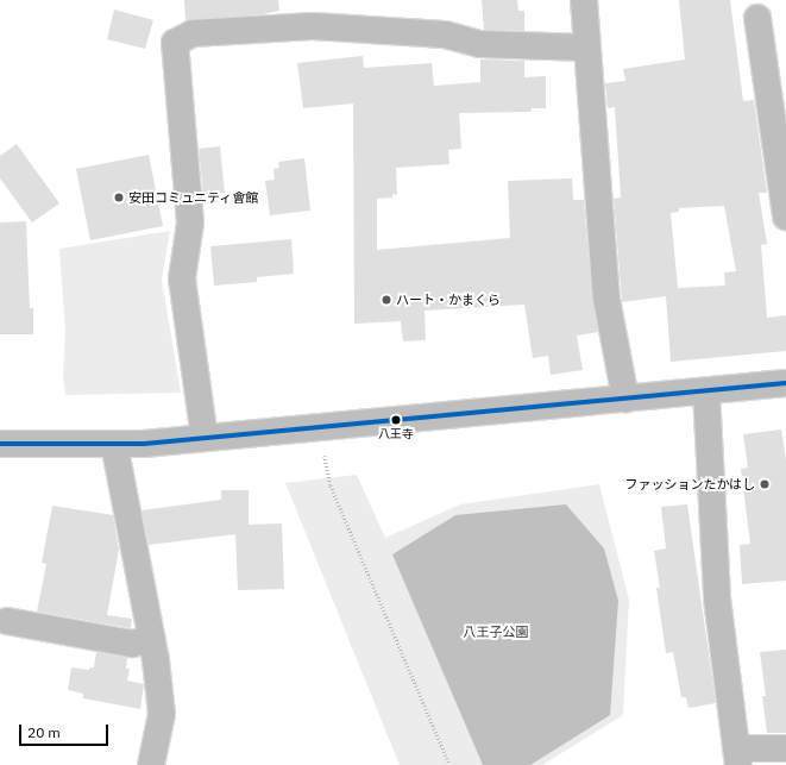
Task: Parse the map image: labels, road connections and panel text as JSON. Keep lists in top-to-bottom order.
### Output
{
  "parks": ["八王子公園"],
  "places": [
    "安田コミュニティ會館",
    "ハート・かまくら",
    "八王寺",
    "ファッションたかはし"
  ],
  "scale_bar": "20 m"
}
